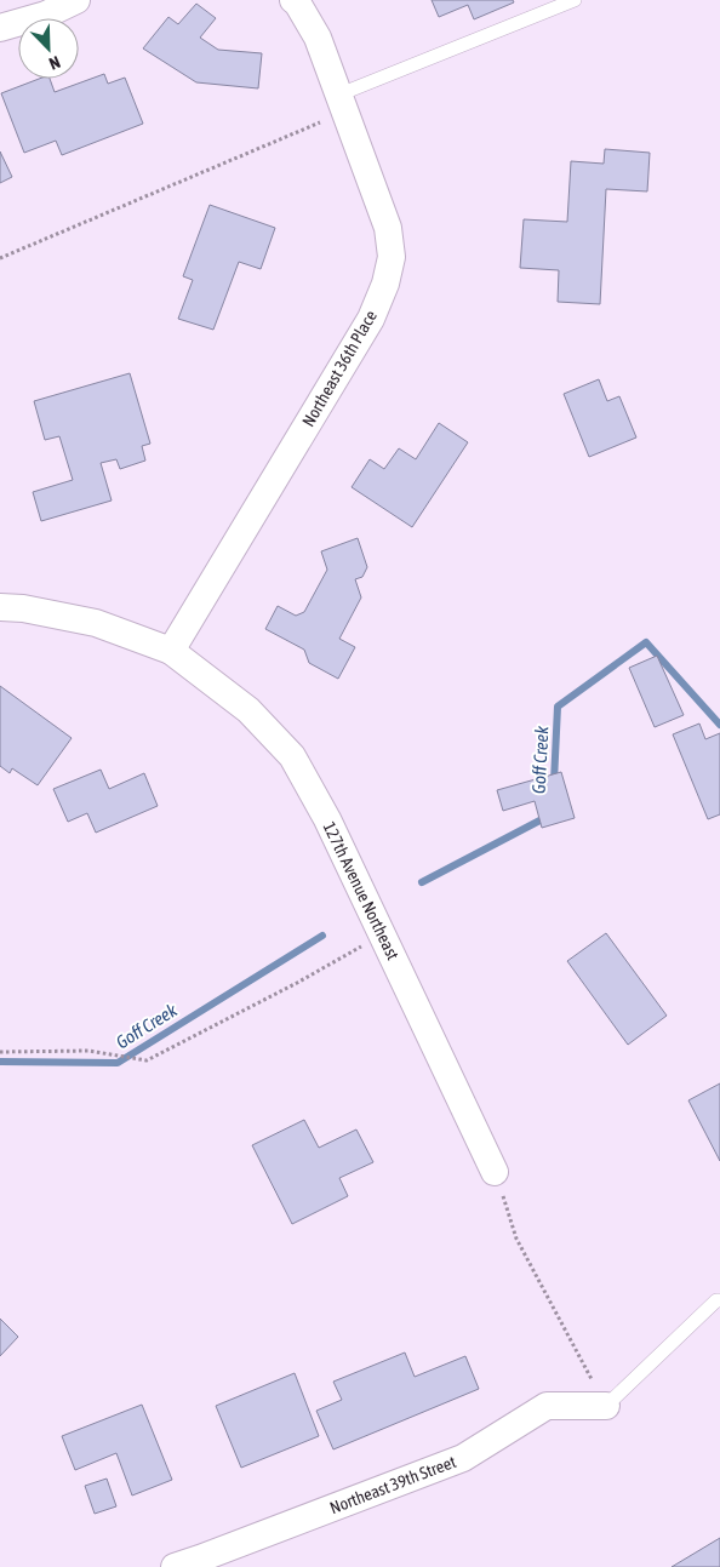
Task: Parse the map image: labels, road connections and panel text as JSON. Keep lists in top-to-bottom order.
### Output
{
  "streets": {
    "street": ["Northeast 36th Place", "127th Avenue Northeast", "Northeast 39th Street"]
  },
  "crossings": [
    ["Northeast 36th Place", "127th Avenue Northeast"]
  ],
  "water": ["Goff Creek"],
  "north": "bottom right"
}
